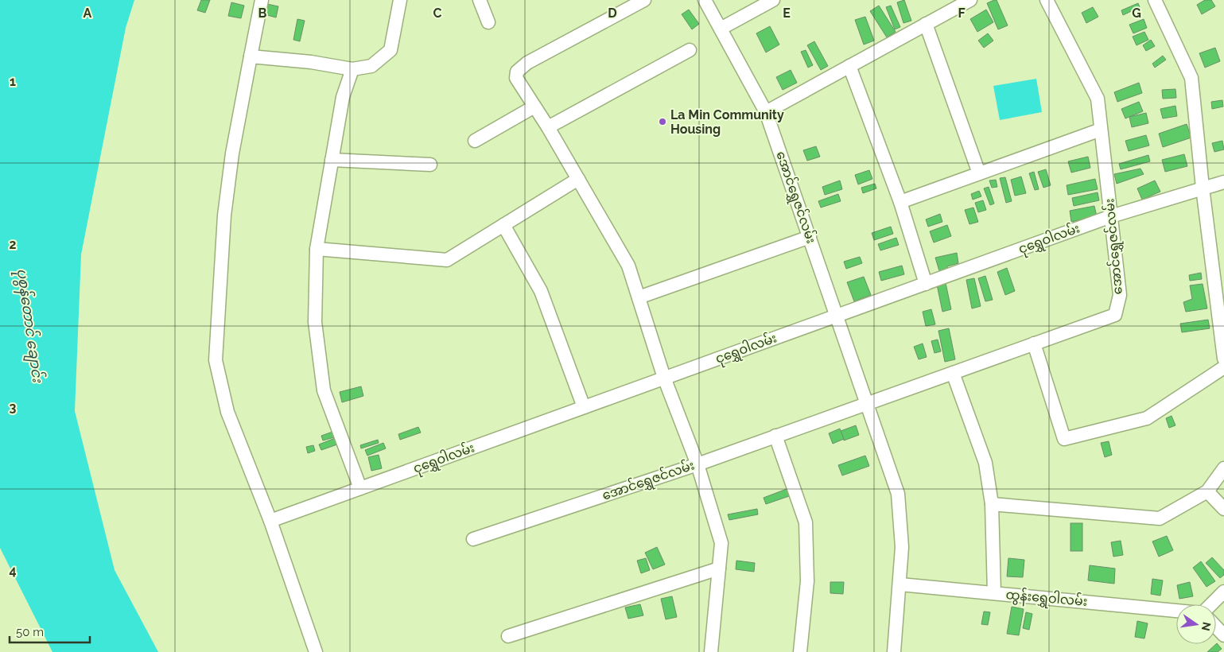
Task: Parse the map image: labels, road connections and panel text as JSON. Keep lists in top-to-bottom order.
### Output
{
  "streets": {
    "street": ["အောင်ရွှေဇင်လမ်း", "ငုရွှေဝါလမ်း", "ထွန်းရွှေဝါလမ်း"]
  },
  "crossings": [
    ["အောင်ရွှေဇင်လမ်း", "ငုရွှေဝါလမ်း"],
    ["အောင်ရွှေဇင်လမ်း", "ထွန်းရွှေဝါလမ်း"]
  ],
  "water": ["ပုစွန်တောင် ချောင်း"],
  "places": ["La Min Community Housing"],
  "scale_bar": "50 m",
  "north": "right",
  "grid": {
    "columns": [
      "A",
      "B",
      "C",
      "D",
      "E",
      "F",
      "G"
    ],
    "rows": [
      "1",
      "2",
      "3",
      "4"
    ]
  }
}
